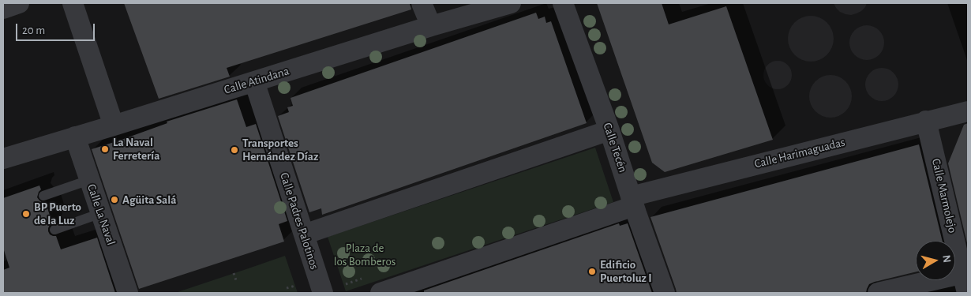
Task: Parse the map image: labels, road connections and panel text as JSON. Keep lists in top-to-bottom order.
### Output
{
  "streets": {
    "street": [
      "Calle Atindana",
      "Calle Tecén",
      "Calle Harimaguadas",
      "Calle Marmolejo",
      "Calle La Naval",
      "Calle Padres Palotinos"
    ]
  },
  "crossings": [
    ["Calle Atindana", "Calle La Naval"],
    ["Calle Atindana", "Calle Padres Palotinos"],
    ["Calle Tecén", "Calle Harimaguadas"],
    ["Calle Harimaguadas", "Calle Marmolejo"]
  ],
  "parks": ["Plaza de los Bomberos"],
  "places": [
    "La Naval Ferretería",
    "Transportes Hernández Díaz",
    "Agüita Salá",
    "BP Puerto de la Luz",
    "Edificio Puertoluz I"
  ],
  "scale_bar": "20 m",
  "north": "right"
}
